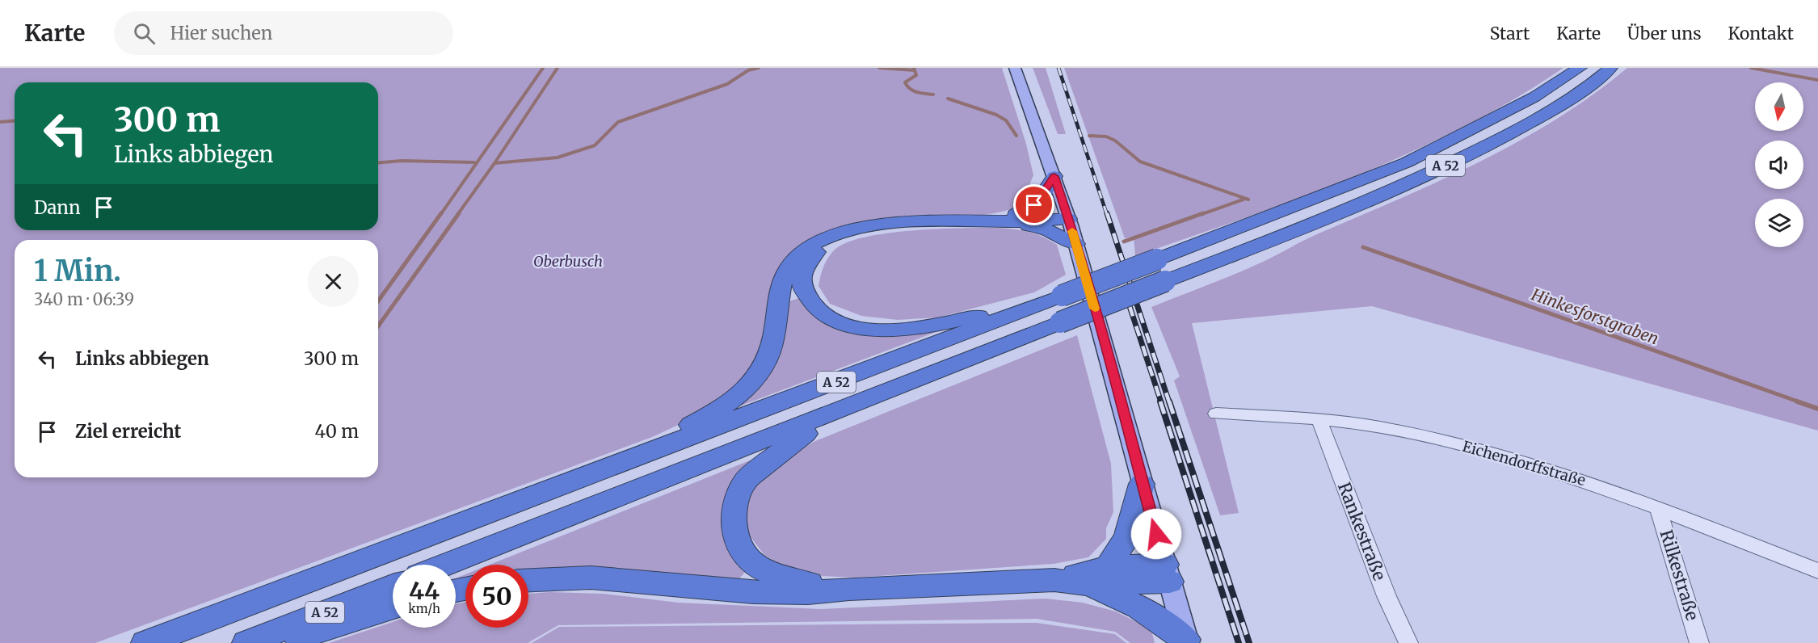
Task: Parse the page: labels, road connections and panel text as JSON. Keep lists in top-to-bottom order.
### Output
{
  "streets": {
    "highway": ["A 52"],
    "street": ["Eichendorffstraße", "Rankestraße", "Rilkestraße"]
  },
  "crossings": [
    ["Eichendorffstraße", "Rankestraße"],
    ["Eichendorffstraße", "Rilkestraße"]
  ],
  "water": ["Hinkesforstgraben"],
  "parks": ["Oberbusch"],
  "north": "bottom",
  "page": {
    "header": "Karte",
    "search": "Hier suchen",
    "nav": [
      "Start",
      "Karte",
      "Über uns",
      "Kontakt"
    ],
    "turn": ["300 m", "Links abbiegen"],
    "then": "Dann",
    "heading": ["1 Min.", "340 m · 06:39"],
    "list": [
      {
        "name": "Links abbiegen",
        "value": "300 m"
      },
      {
        "name": "Ziel erreicht",
        "value": "40 m"
      }
    ],
    "speed": "44 km/h",
    "limit": "50"
  }
}
